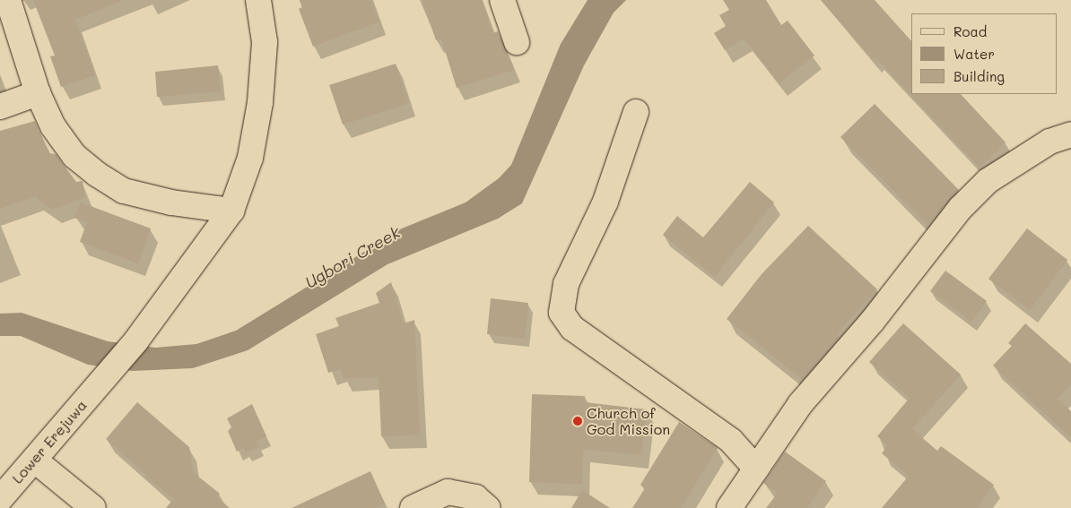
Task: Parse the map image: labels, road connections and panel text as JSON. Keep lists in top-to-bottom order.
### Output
{
  "streets": {
    "street": ["Lower Erejuwa"]
  },
  "water": ["Ugbori Creek"],
  "places": ["Church of God Mission"],
  "legend": ["Road", "Water", "Building"]
}
